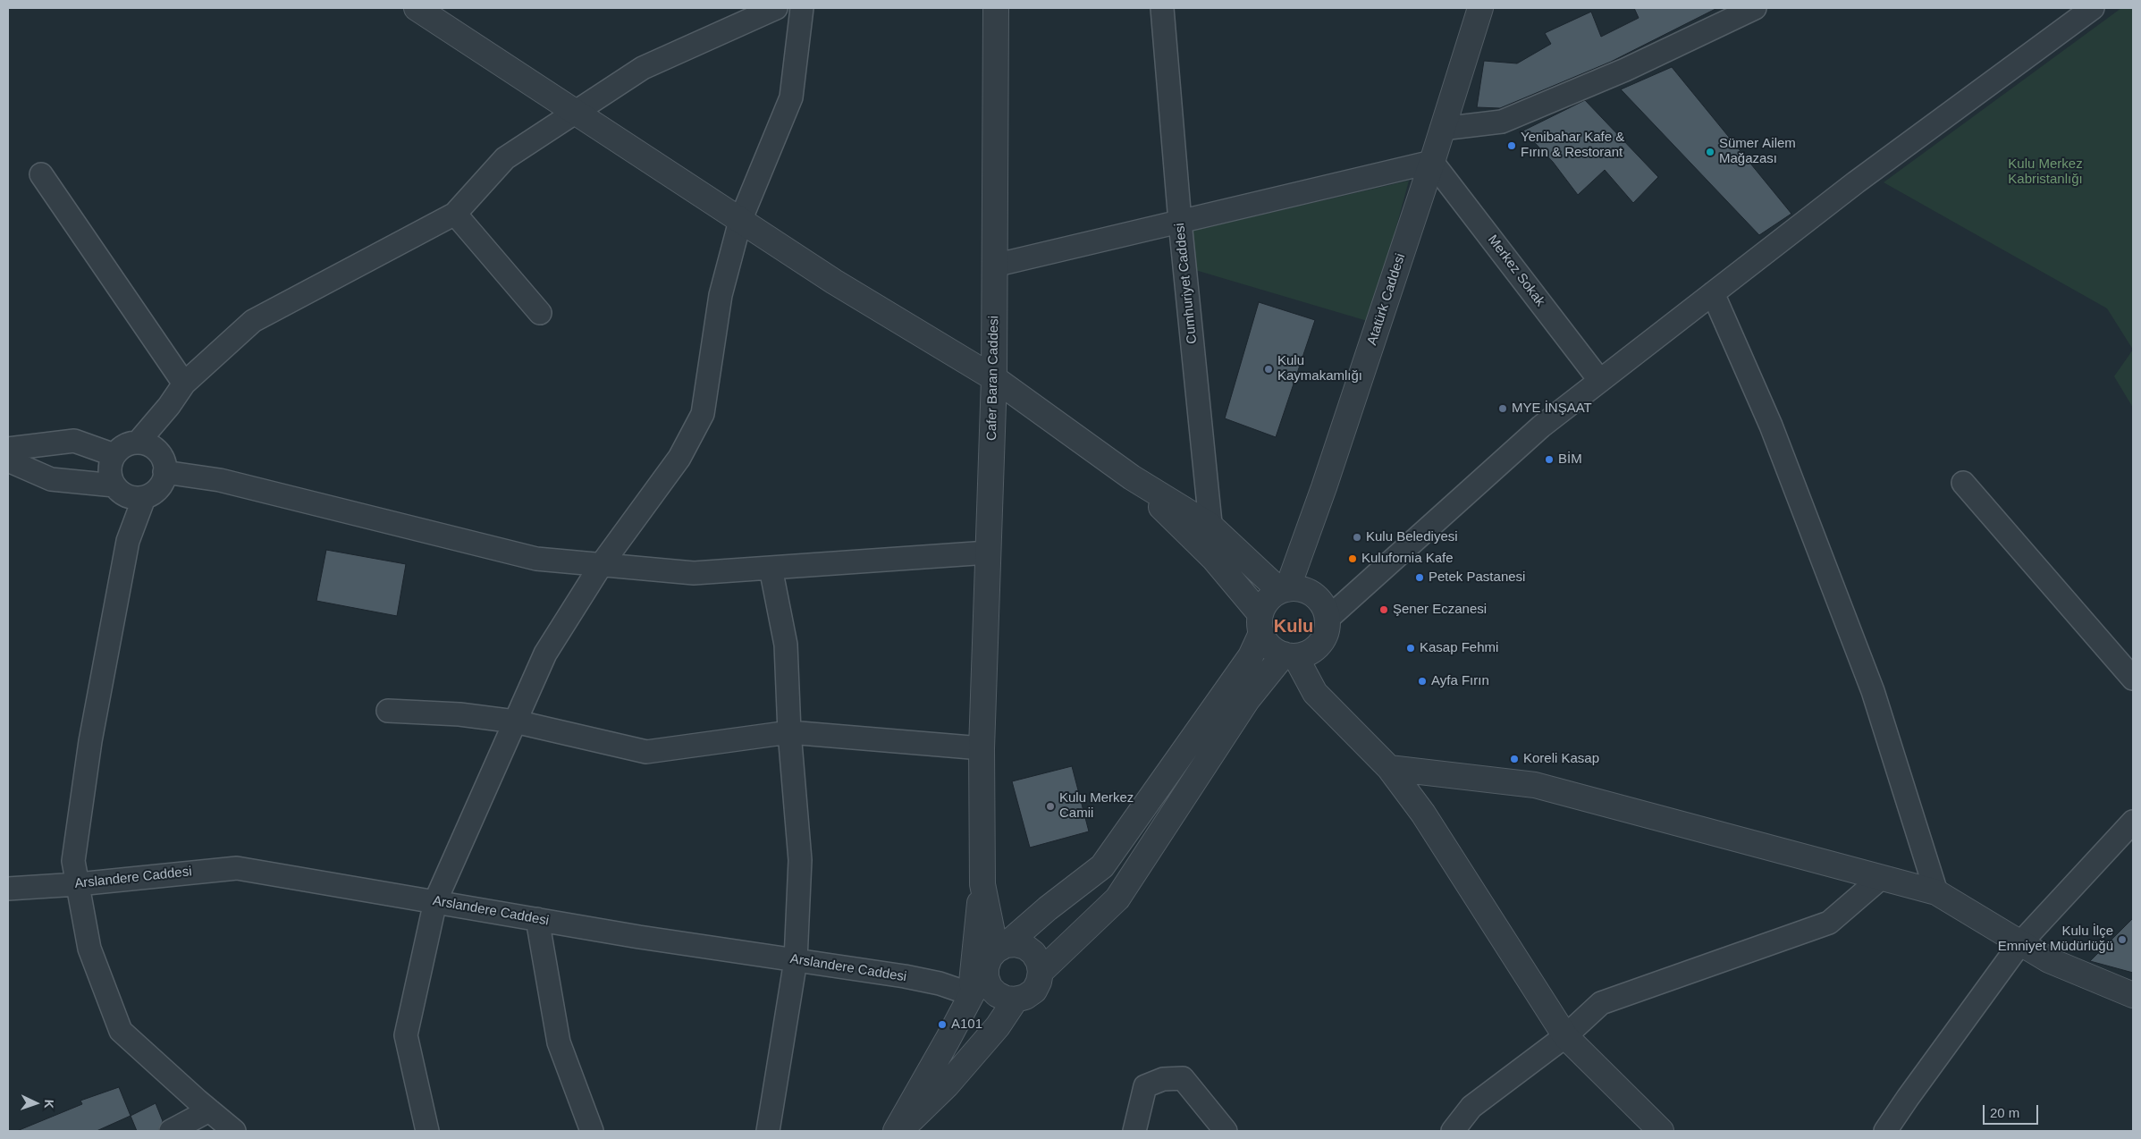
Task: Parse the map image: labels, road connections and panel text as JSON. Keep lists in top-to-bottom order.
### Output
{
  "streets": {
    "street": [
      "Merkez Sokak",
      "Cumhuriyet Caddesi",
      "Atatürk Caddesi",
      "Cafer Baran Caddesi",
      "Arslandere Caddesi"
    ]
  },
  "crossings": [
    ["Merkez Sokak", "Atatürk Caddesi"]
  ],
  "districts": ["Kulu"],
  "parks": ["Kulu Merkez Kabristanlığı"],
  "places": [
    "Yenibahar Kafe & Fırın & Restorant",
    "Sümer Ailem Mağazası",
    "Kulu Kaymakamlığı",
    "MYE İNŞAAT",
    "BİM",
    "Kulu Belediyesi",
    "Kulufornia Kafe",
    "Petek Pastanesi",
    "Şener Eczanesi",
    "Kasap Fehmi",
    "Ayfa Fırın",
    "Koreli Kasap",
    "Kulu Merkez Camii",
    "Kulu İlçe Emniyet Müdürlüğü",
    "A101"
  ],
  "scale_bar": "20 m",
  "north": "right"
}
